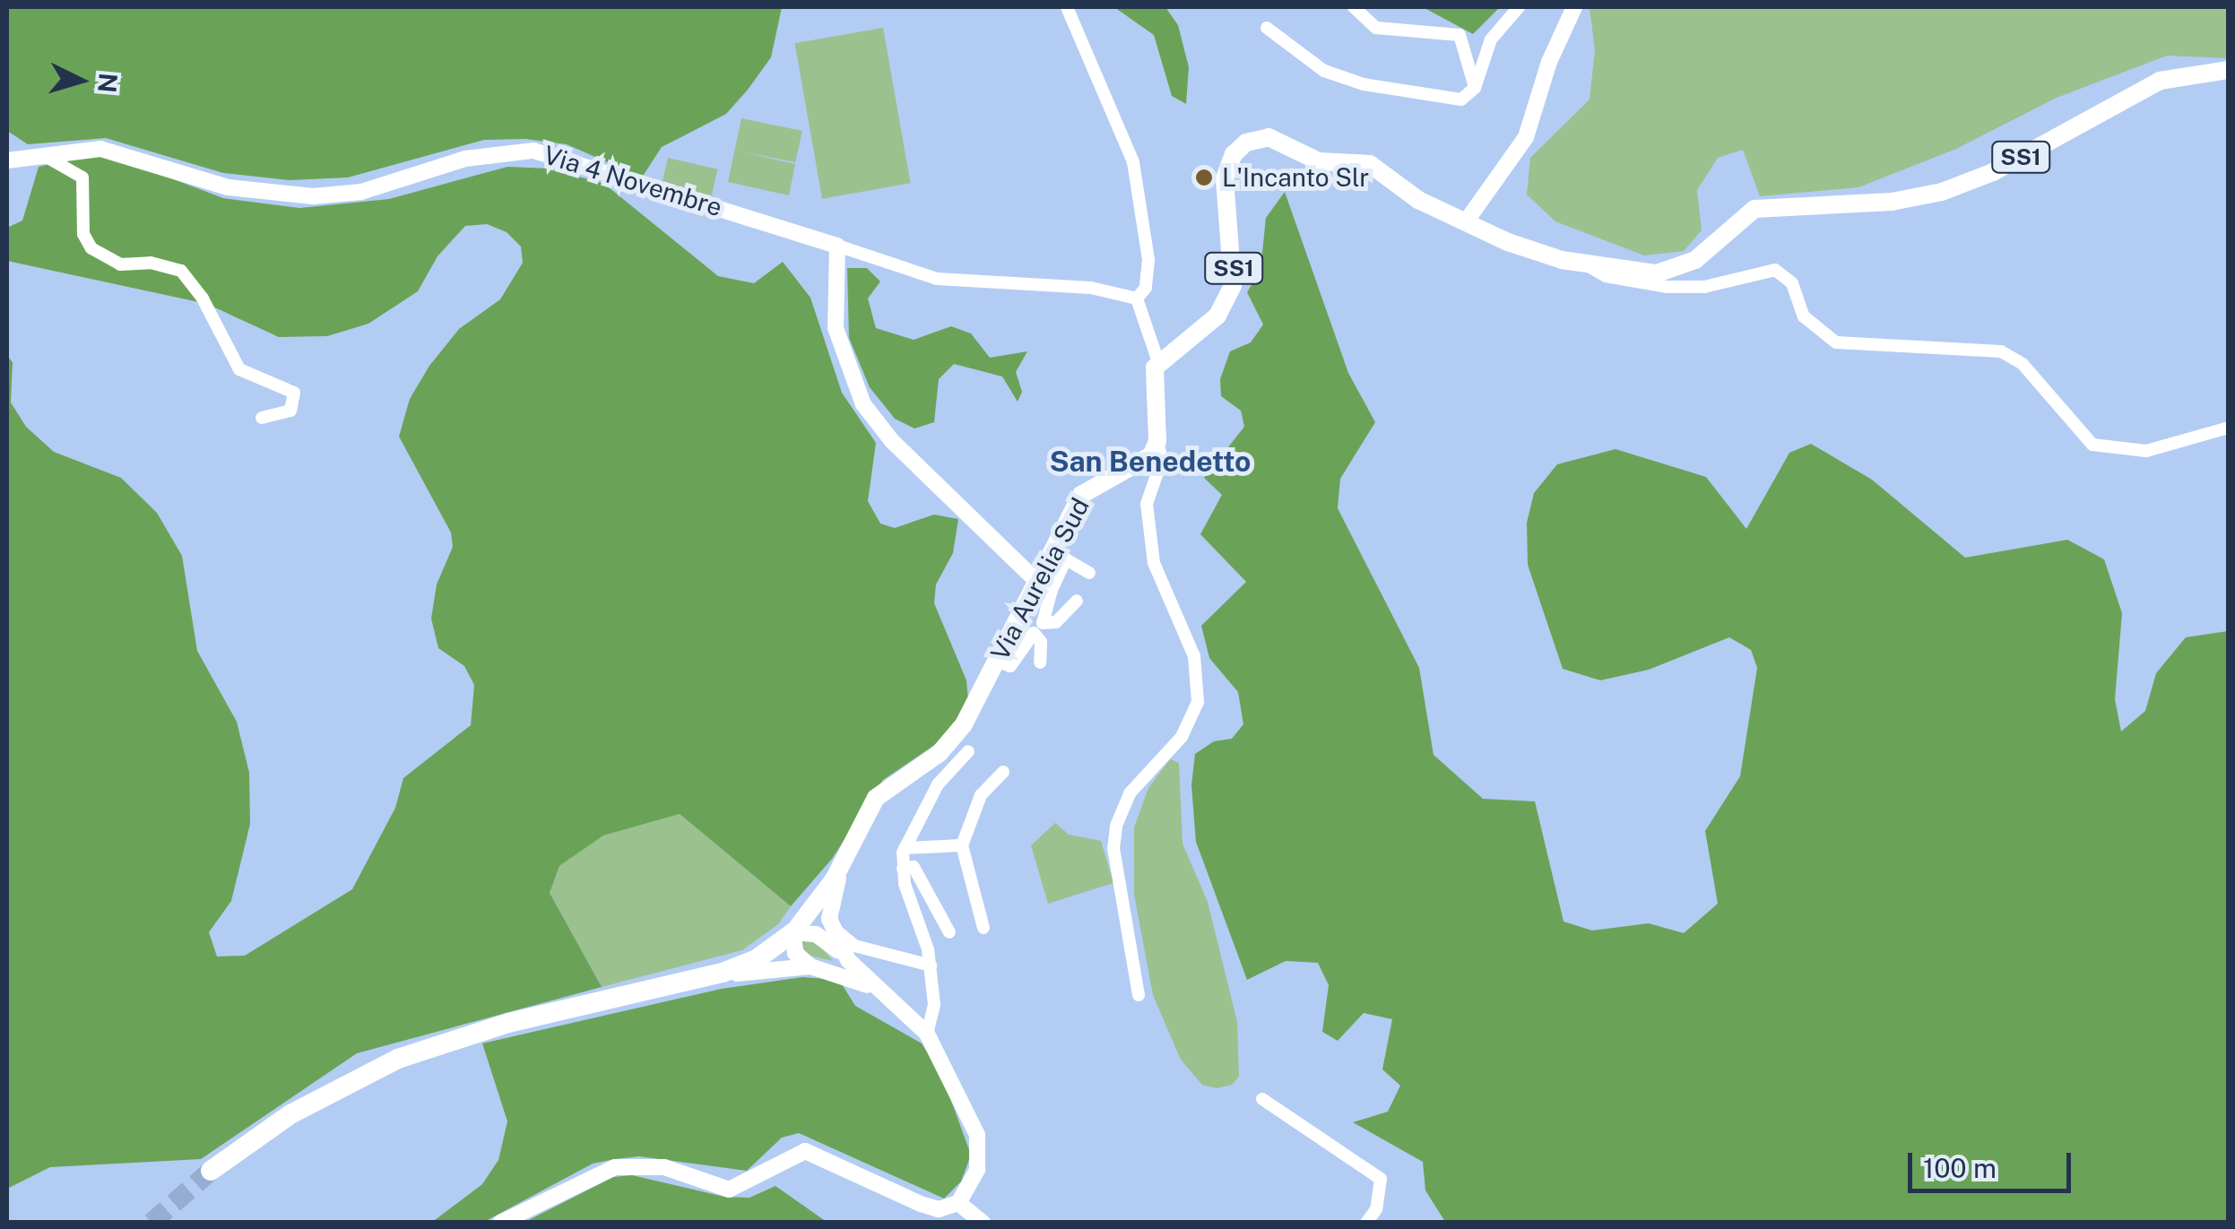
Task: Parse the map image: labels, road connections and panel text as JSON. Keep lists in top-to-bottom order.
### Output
{
  "streets": {
    "main road": ["SS1", "Via Aurelia Sud"],
    "street": ["Via 4 Novembre"]
  },
  "districts": ["San Benedetto"],
  "places": ["L'Incanto Slr"],
  "scale_bar": "100 m",
  "north": "right"
}
